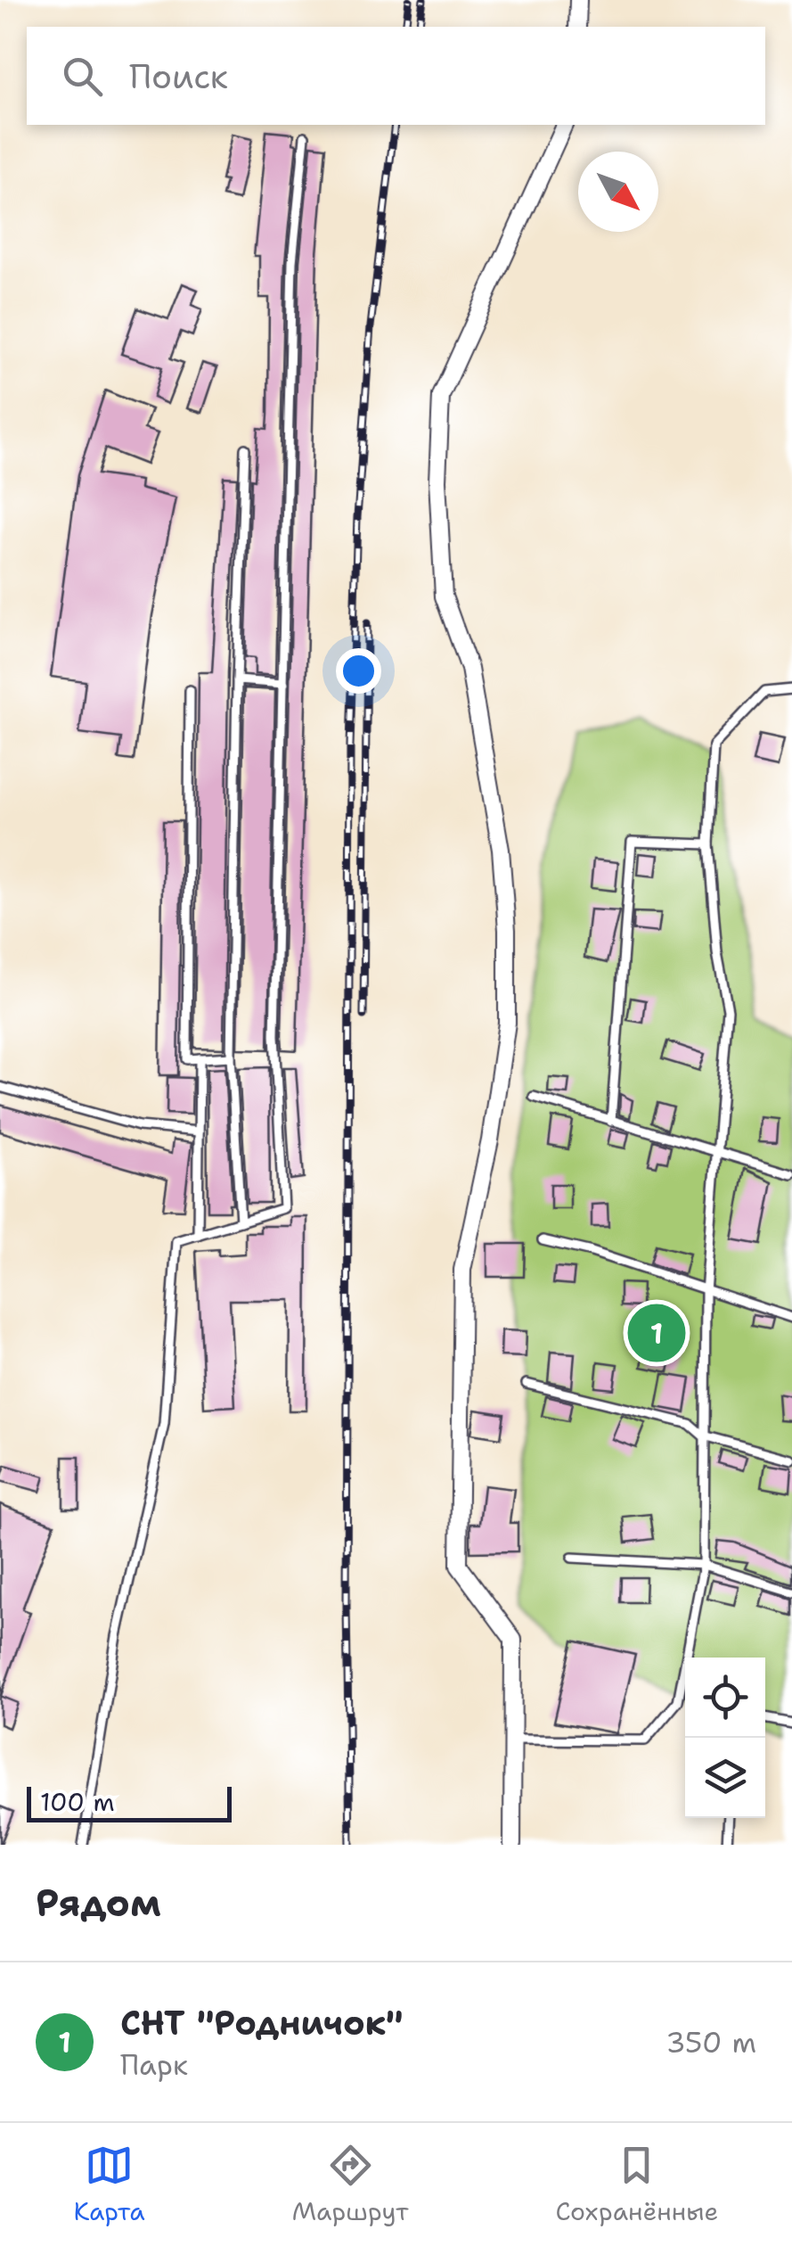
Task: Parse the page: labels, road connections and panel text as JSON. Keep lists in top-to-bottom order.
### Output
{
  "scale_bar": "100 m",
  "north": "bottom right",
  "page": {
    "search": "Поиск",
    "pins": "1",
    "scale": "100 m",
    "heading": "Рядом",
    "list": [
      {
        "mark": "1",
        "name": "СНТ \"Родничок\"",
        "note": "Парк",
        "value": "350 m"
      }
    ],
    "nav": ["Карта", "Маршрут", "Сохранённые"]
  }
}
